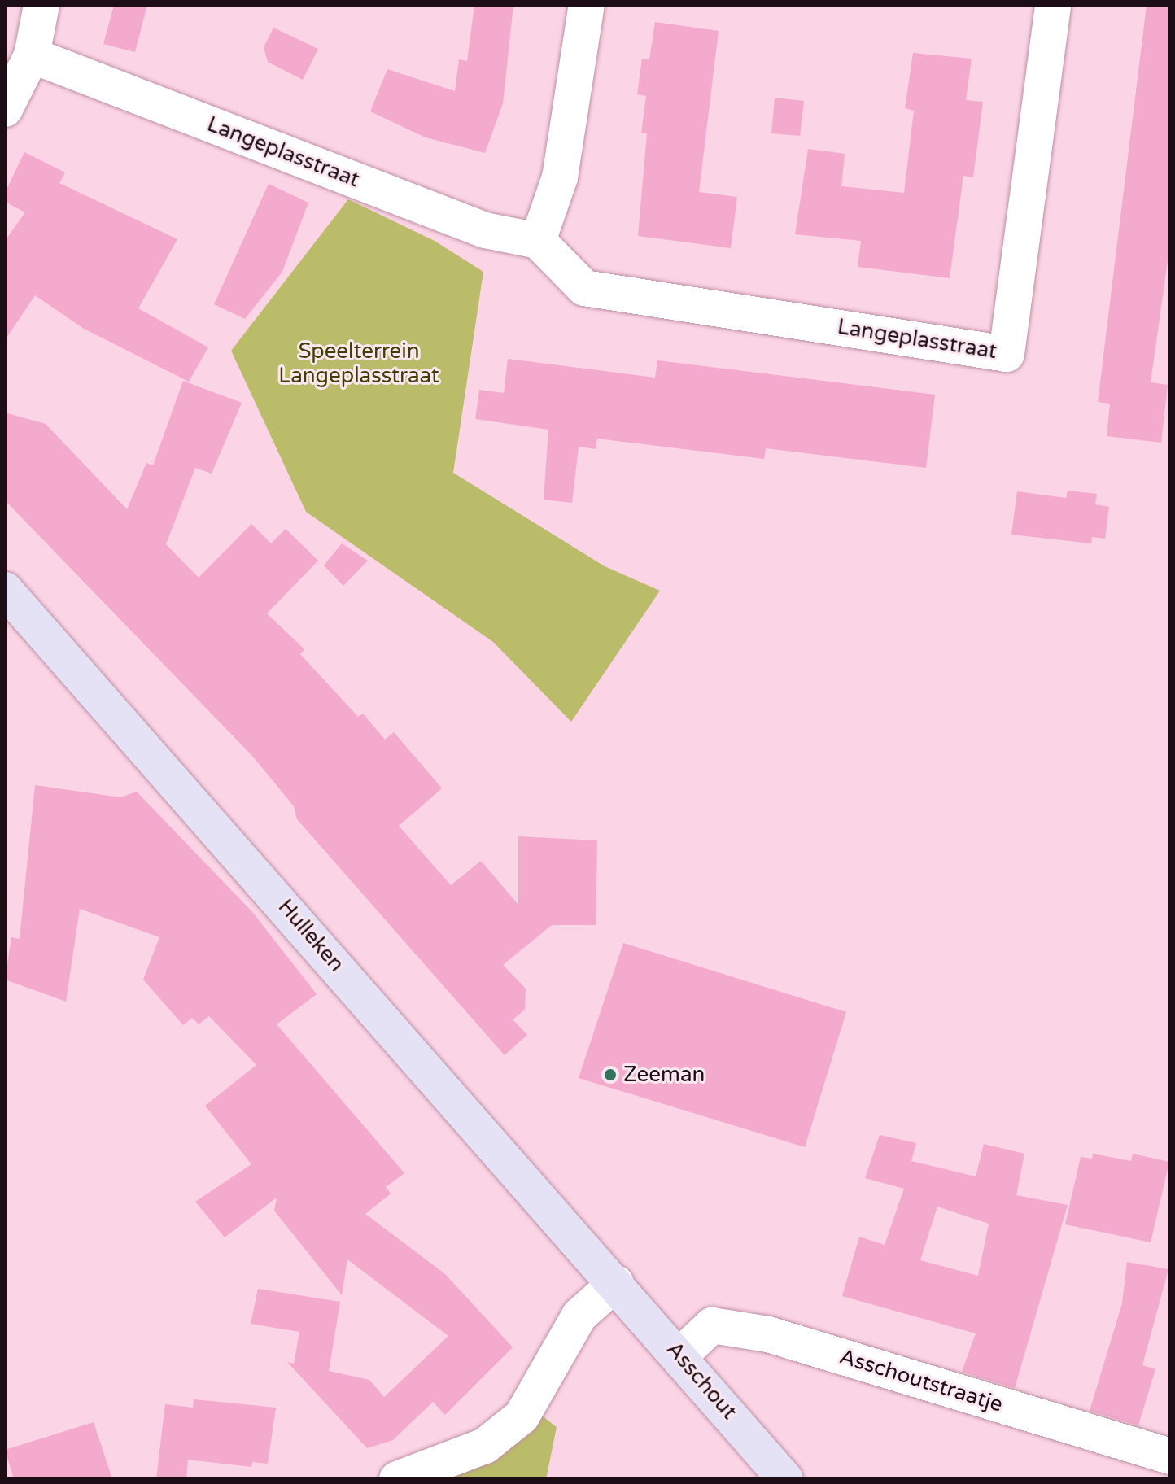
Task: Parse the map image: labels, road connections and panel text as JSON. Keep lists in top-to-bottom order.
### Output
{
  "streets": {
    "main road": ["Hulleken", "Asschout"],
    "street": ["Langeplasstraat", "Asschoutstraatje"]
  },
  "crossings": [
    ["Hulleken", "Asschout"],
    ["Asschout", "Asschoutstraatje"]
  ],
  "parks": ["Speelterrein Langeplasstraat"],
  "places": ["Zeeman"]
}
